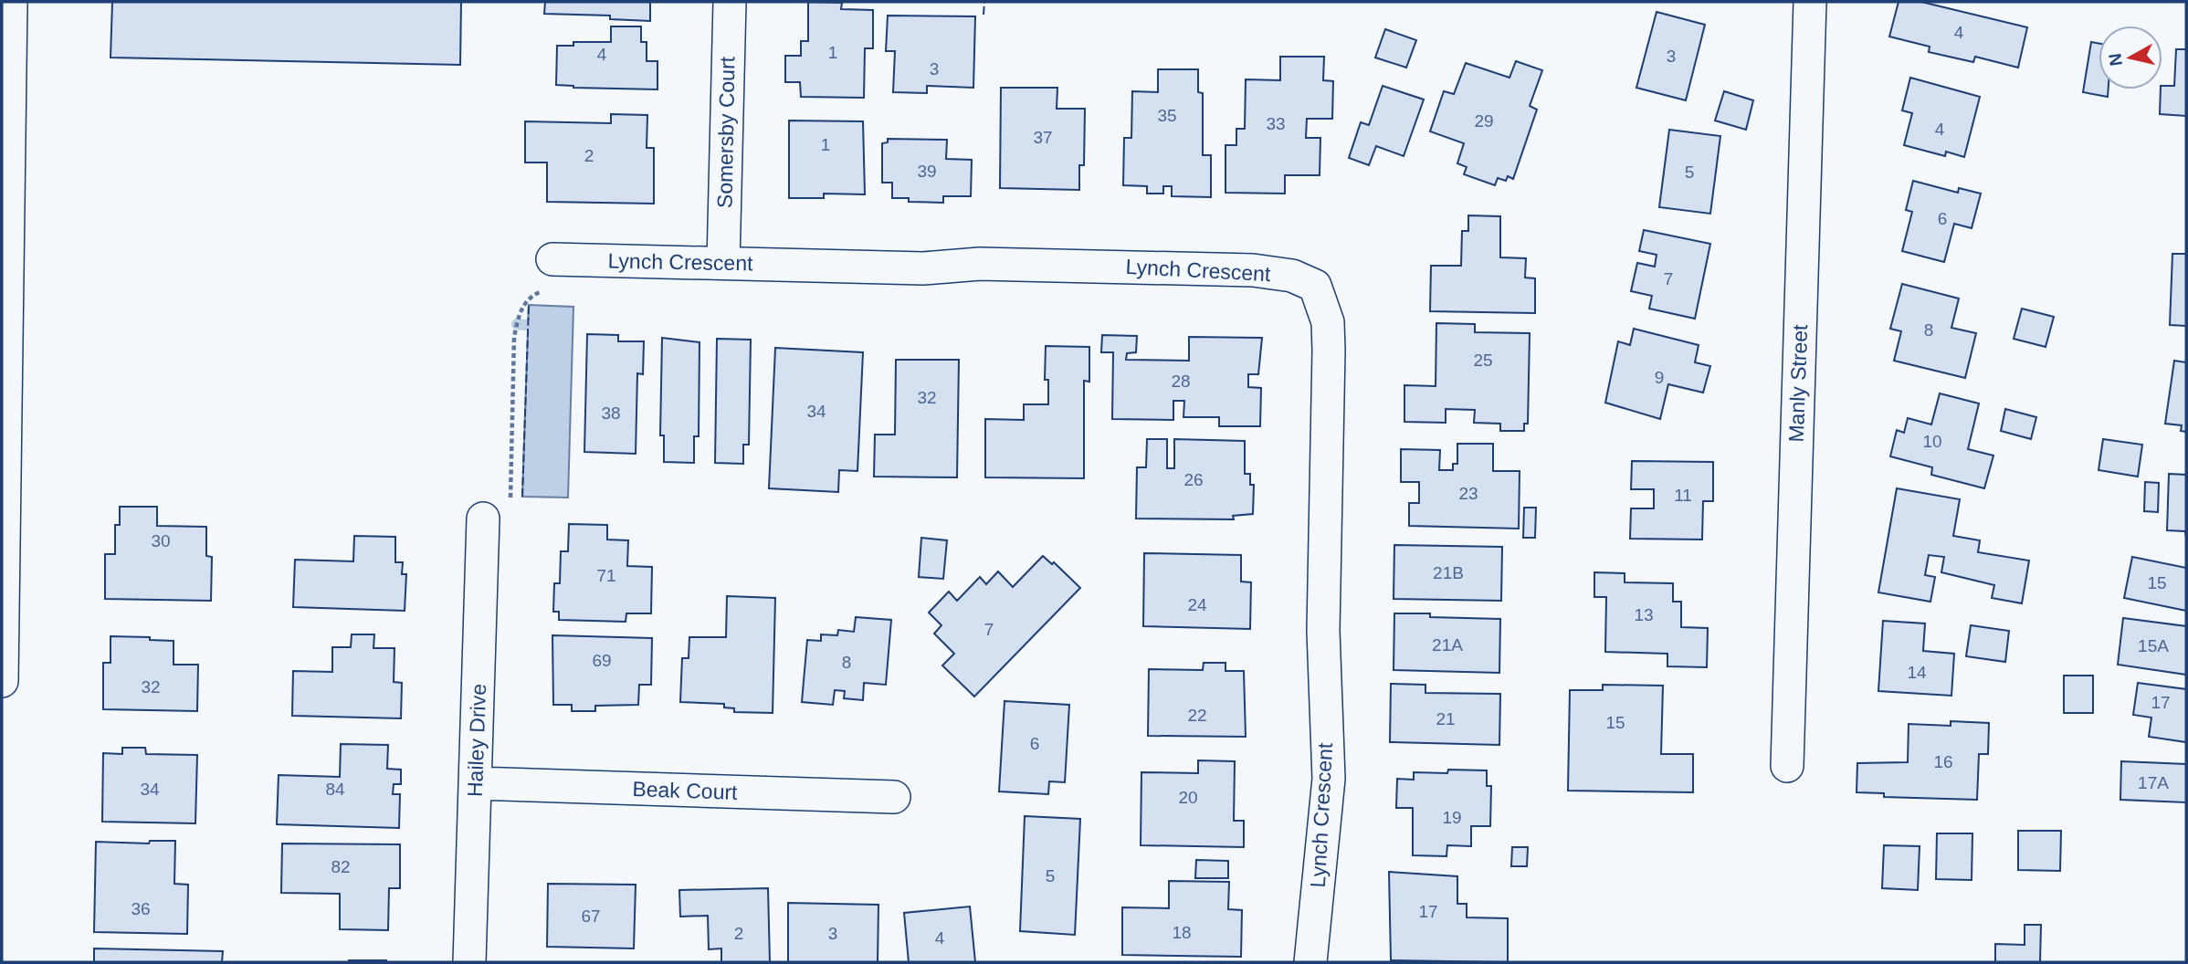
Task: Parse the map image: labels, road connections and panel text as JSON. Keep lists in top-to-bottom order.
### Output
{
  "streets": {
    "street": [
      "Somersby Court",
      "Lynch Crescent",
      "Manly Street",
      "Hailey Drive",
      "Beak Court"
    ]
  },
  "crossings": [
    ["Somersby Court", "Lynch Crescent"],
    ["Hailey Drive", "Beak Court"]
  ],
  "house_numbers": [
    "4",
    "1",
    "4",
    "3",
    "3",
    "35",
    "29",
    "33",
    "4",
    "37",
    "1",
    "2",
    "39",
    "5",
    "6",
    "7",
    "8",
    "25",
    "9",
    "28",
    "32",
    "34",
    "38",
    "10",
    "26",
    "23",
    "11",
    "30",
    "21B",
    "71",
    "15",
    "24",
    "13",
    "7",
    "21A",
    "15A",
    "69",
    "8",
    "14",
    "32",
    "17",
    "22",
    "21",
    "15",
    "6",
    "16",
    "17A",
    "34",
    "84",
    "20",
    "19",
    "82",
    "5",
    "36",
    "17",
    "67",
    "18",
    "2",
    "3",
    "4"
  ],
  "north": "left"
}
